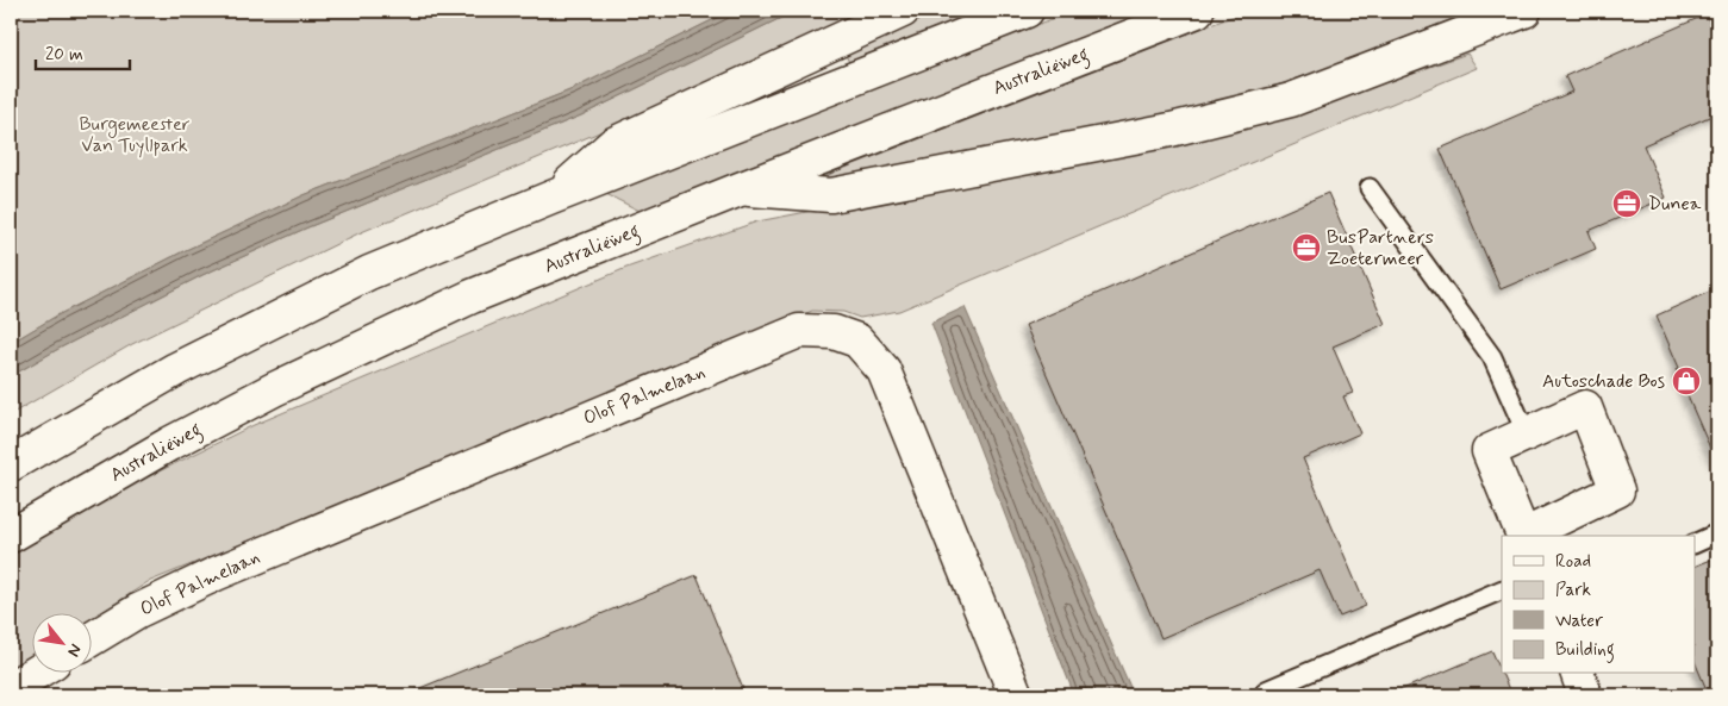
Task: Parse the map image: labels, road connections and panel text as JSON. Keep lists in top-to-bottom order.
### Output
{
  "streets": {
    "main road": ["Australiëweg", "Olof Palmelaan"]
  },
  "parks": ["Burgemeester Van Tuyllpark"],
  "places": {
    "office": ["Dunea", "BusPartners Zoetermeer"],
    "shop": ["Autoschade Bos"]
  },
  "legend": [
    "Road",
    "Park",
    "Water",
    "Building"
  ],
  "scale_bar": "20 m",
  "north": "bottom right"
}
